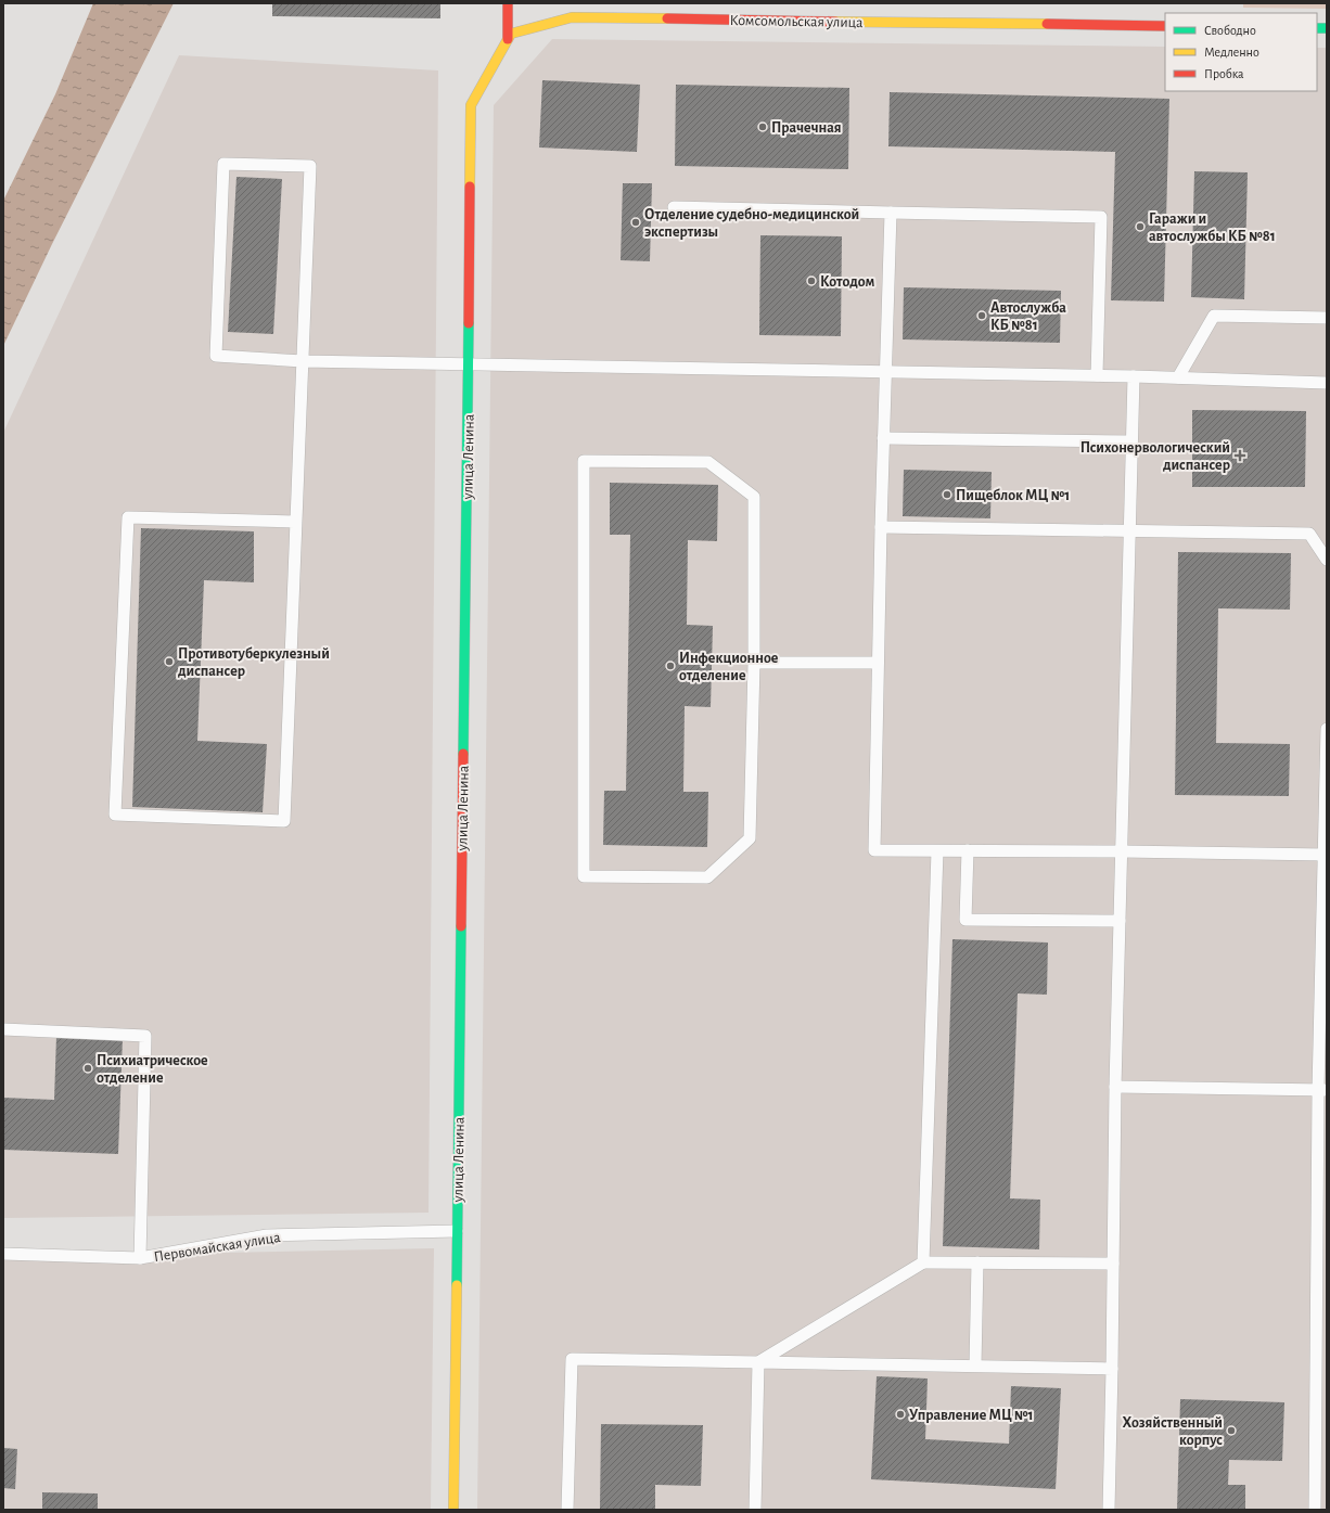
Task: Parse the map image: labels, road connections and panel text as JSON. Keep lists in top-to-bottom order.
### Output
{
  "streets": {
    "street": ["Комсомольская улица", "улица Ленина"],
    "lane": ["Первомайская улица"]
  },
  "crossings": [
    ["Комсомольская улица", "улица Ленина"],
    ["улица Ленина", "Первомайская улица"]
  ],
  "places": {
    "other": [
      "Прачечная",
      "Отделение судебно-медицинской экспертизы",
      "Гаражи и автослужбы КБ №81",
      "Котодом",
      "Автослужба КБ №81",
      "Пищеблок МЦ №1",
      "Противотуберкулезный диспансер",
      "Инфекционное отделение",
      "Психиатрическое отделение",
      "Управление МЦ №1",
      "Хозяйственный корпус"
    ],
    "health": ["Психонервологический диспансер"]
  },
  "legend": ["Свободно", "Медленно", "Пробка"]
}
